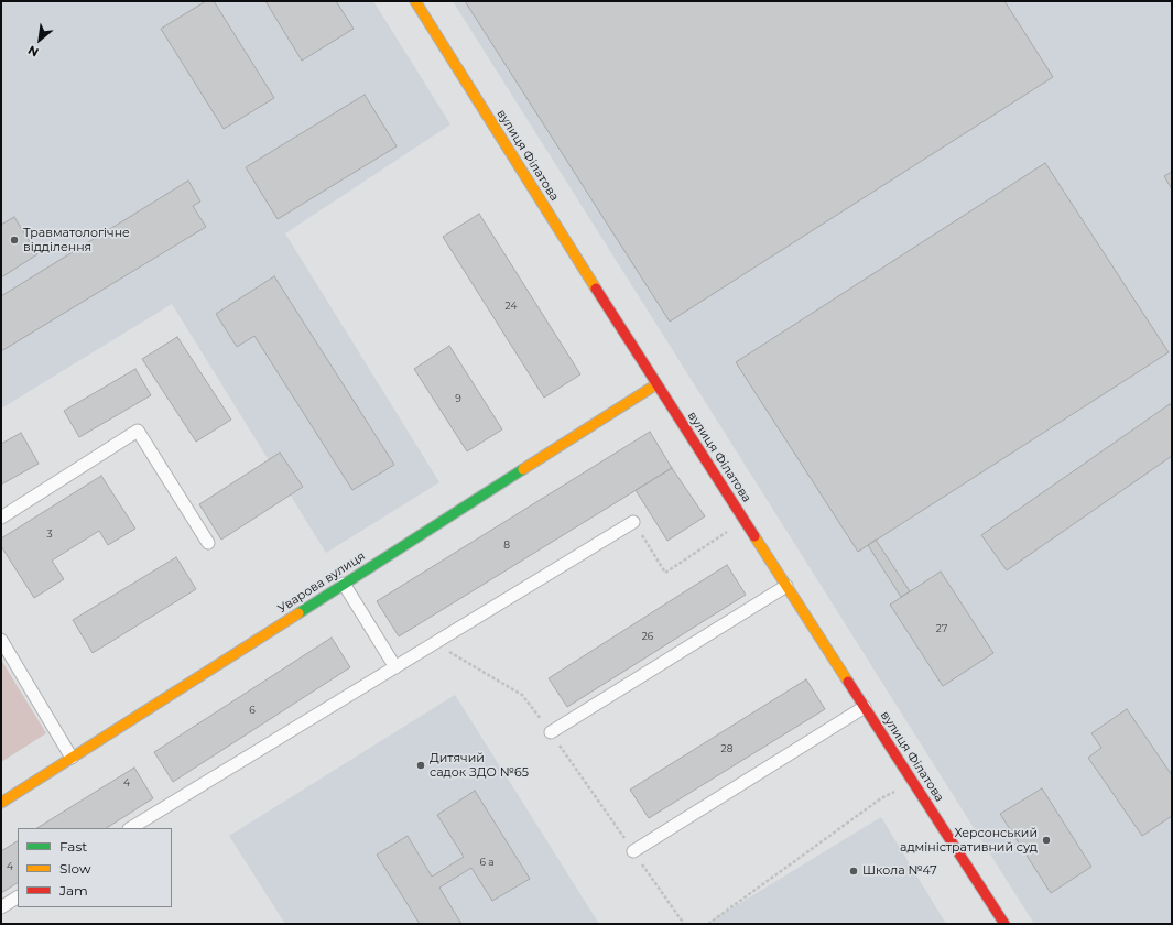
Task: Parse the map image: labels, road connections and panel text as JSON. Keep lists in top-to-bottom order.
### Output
{
  "streets": {
    "street": ["вулиця Філатова", "Уварова вулиця"]
  },
  "crossings": [
    ["вулиця Філатова", "Уварова вулиця"]
  ],
  "places": [
    "Травматологічне відділення",
    "Дитячий садок ЗДО №65",
    "Херсонський адміністративний суд",
    "Школа №47"
  ],
  "house_numbers": [
    "24",
    "9",
    "3",
    "8",
    "27",
    "26",
    "6",
    "28",
    "4",
    "6 а",
    "4"
  ],
  "legend": ["Fast", "Slow", "Jam"],
  "north": "bottom left"
}
